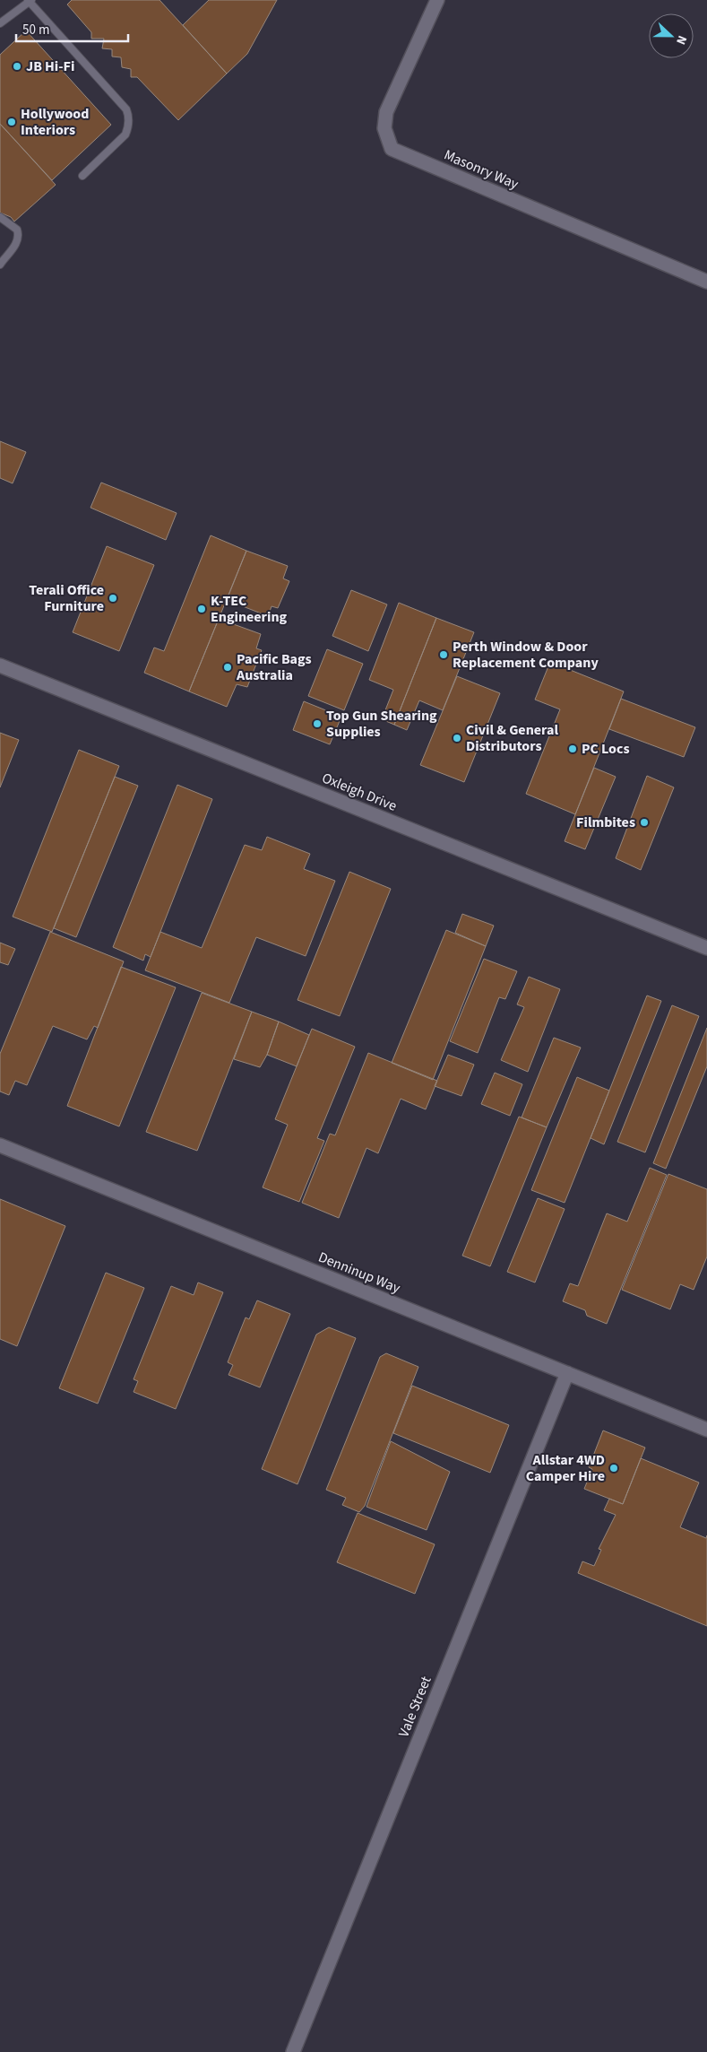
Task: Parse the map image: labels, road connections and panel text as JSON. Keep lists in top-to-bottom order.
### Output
{
  "streets": {
    "street": [
      "Masonry Way",
      "Oxleigh Drive",
      "Denninup Way",
      "Vale Street"
    ]
  },
  "crossings": [
    ["Denninup Way", "Vale Street"]
  ],
  "places": [
    "JB Hi-Fi",
    "Hollywood Interiors",
    "Terali Office Furniture",
    "K-TEC Engineering",
    "Perth Window & Door Replacement Company",
    "Pacific Bags Australia",
    "Top Gun Shearing Supplies",
    "Civil & General Distributors",
    "PC Locs",
    "Filmbites",
    "Allstar 4WD Camper Hire"
  ],
  "scale_bar": "50 m",
  "north": "right"
}
